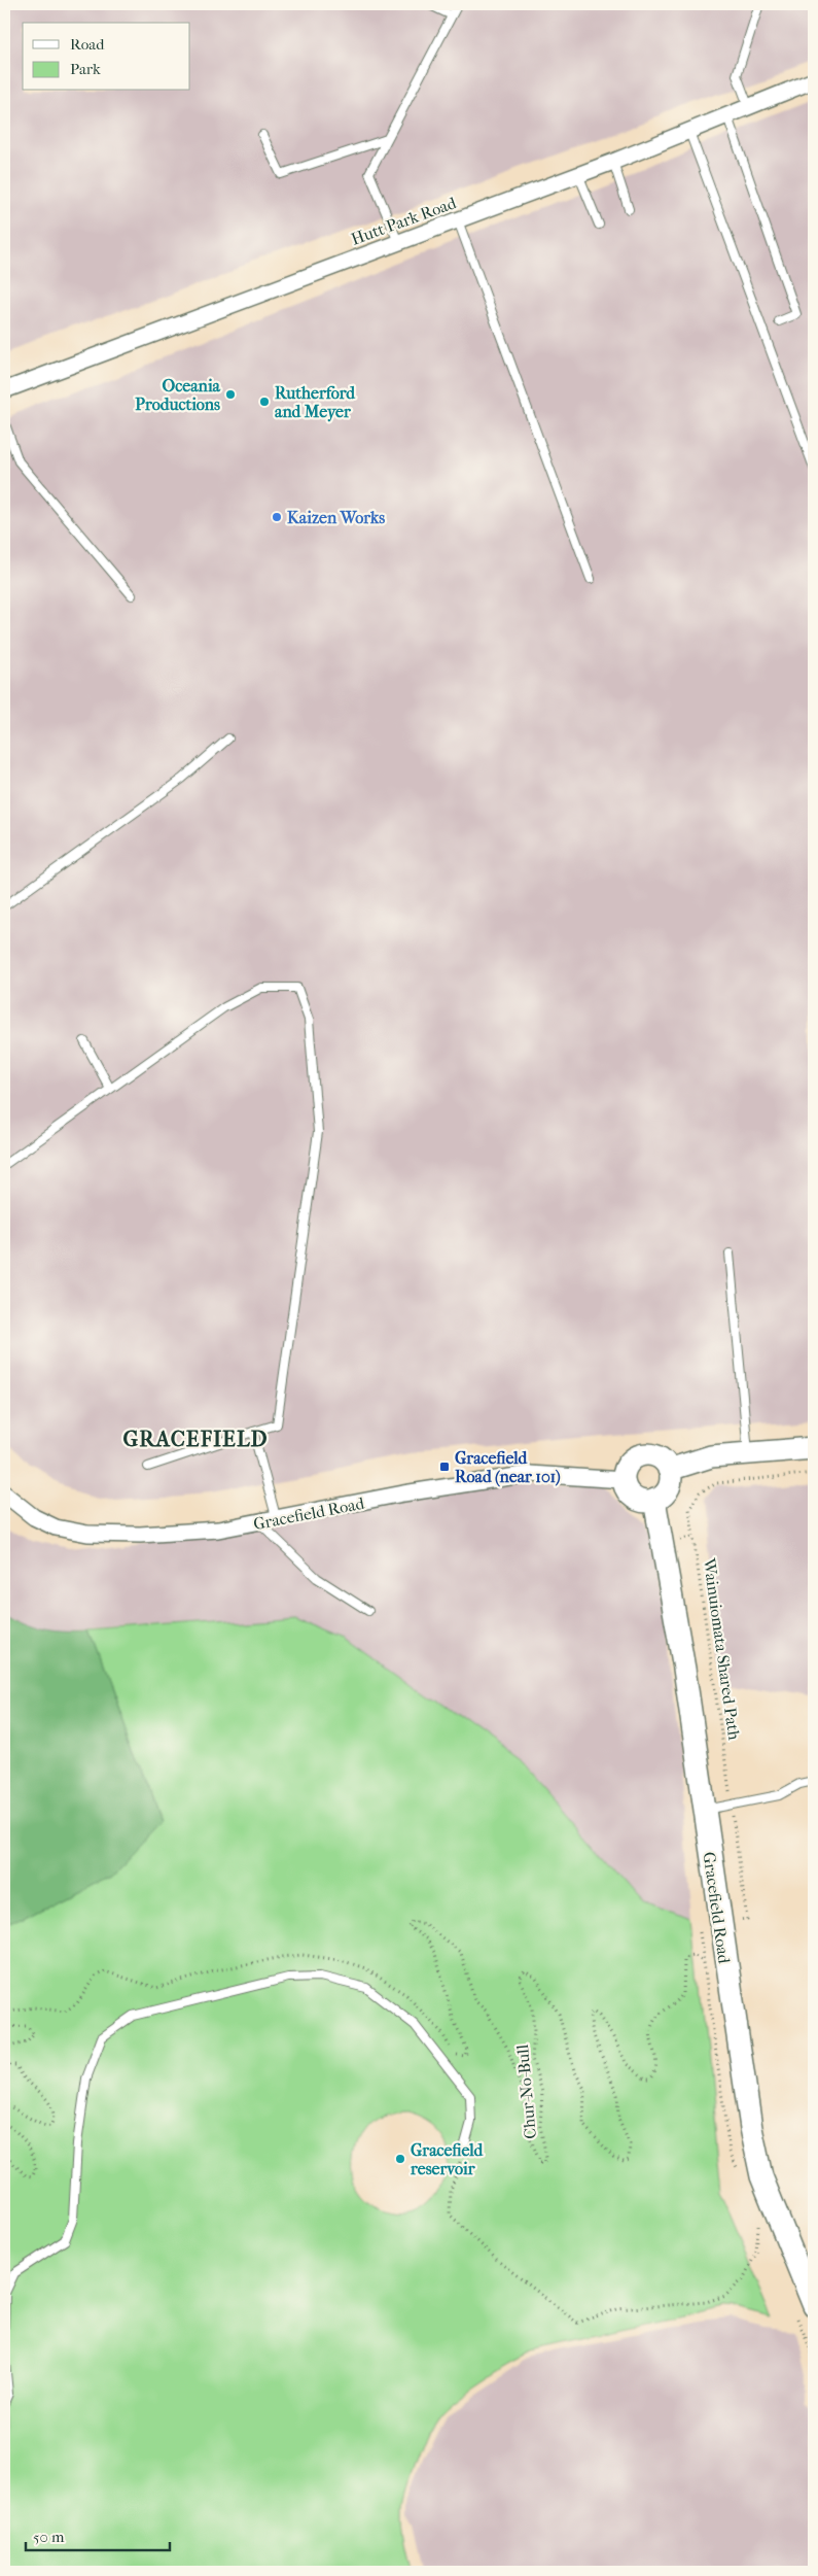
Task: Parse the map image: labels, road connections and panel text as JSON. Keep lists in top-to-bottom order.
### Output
{
  "streets": {
    "main road": ["Gracefield Road"],
    "street": ["Hutt Park Road"],
    "path": ["Wainuiomata Shared Path", "Chur-No-Bull"]
  },
  "districts": ["GRACEFIELD"],
  "places": {
    "other": [
      "Oceania Productions",
      "Rutherford and Meyer",
      "Kaizen Works",
      "Gracefield reservoir"
    ],
    "transit": ["Gracefield Road (near 101)"]
  },
  "legend": ["Road", "Park"],
  "scale_bar": "50 m"
}
